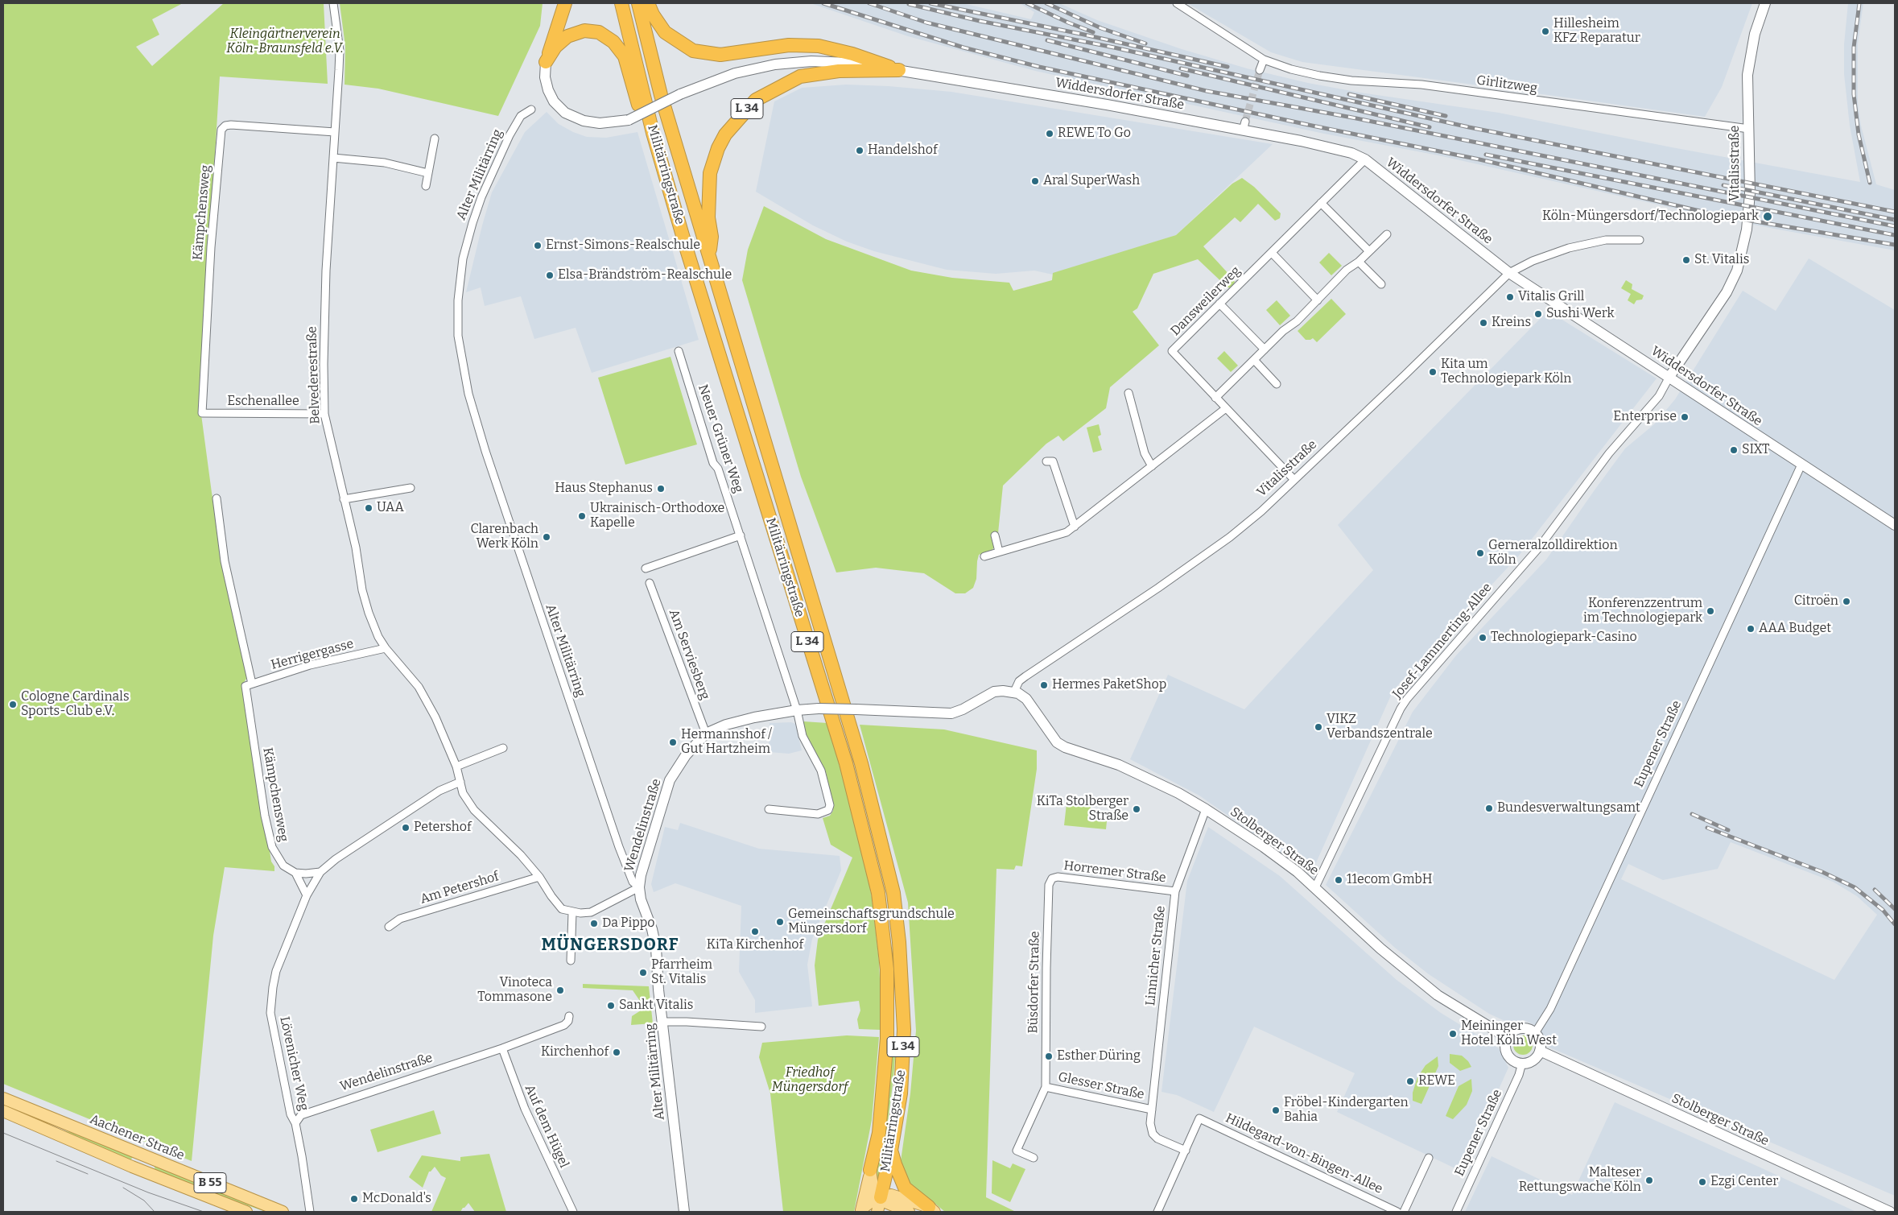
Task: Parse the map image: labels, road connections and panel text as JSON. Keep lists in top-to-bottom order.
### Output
{
  "streets": {
    "highway": ["L 34", "Militärringstraße"],
    "main road": ["Aachener Straße", "B 55"],
    "street": [
      "Girlitzweg",
      "Widdersdorfer Straße",
      "Vitalisstraße",
      "Alter Militärring",
      "Kämpchensweg",
      "Dansweilerweg",
      "Belvederestraße",
      "Eschenallee",
      "Neuer Grüner Weg",
      "Josef-Lammerting-Allee",
      "Herrigergasse",
      "Am Serviesberg",
      "Eupener Straße",
      "Wendelinstraße",
      "Stolberger Straße",
      "Horremer Straße",
      "Am Petershof",
      "Linnicher Straße",
      "Büsdorfer Straße",
      "Lövenicher Weg",
      "Glesser Straße",
      "Auf dem Hügel",
      "Hildegard-von-Bingen-Allee"
    ]
  },
  "crossings": [
    ["Girlitzweg", "Vitalisstraße"],
    ["Widdersdorfer Straße", "L 34"],
    ["Widdersdorfer Straße", "Vitalisstraße"],
    ["Widdersdorfer Straße", "Dansweilerweg"],
    ["Widdersdorfer Straße", "Josef-Lammerting-Allee"],
    ["Widdersdorfer Straße", "Eupener Straße"],
    ["L 34", "Militärringstraße"],
    ["Vitalisstraße", "Dansweilerweg"],
    ["Vitalisstraße", "Josef-Lammerting-Allee"],
    ["Vitalisstraße", "Wendelinstraße"],
    ["Vitalisstraße", "Stolberger Straße"],
    ["Alter Militärring", "Wendelinstraße"],
    ["Kämpchensweg", "Belvederestraße"],
    ["Kämpchensweg", "Eschenallee"],
    ["Kämpchensweg", "Herrigergasse"],
    ["Belvederestraße", "Eschenallee"],
    ["Belvederestraße", "Herrigergasse"],
    ["Belvederestraße", "Wendelinstraße"],
    ["Belvederestraße", "Am Petershof"],
    ["Belvederestraße", "Lövenicher Weg"],
    ["Neuer Grüner Weg", "Wendelinstraße"],
    ["Josef-Lammerting-Allee", "Stolberger Straße"],
    ["Am Serviesberg", "Wendelinstraße"],
    ["Eupener Straße", "Stolberger Straße"],
    ["Wendelinstraße", "Stolberger Straße"],
    ["Wendelinstraße", "Lövenicher Weg"],
    ["Wendelinstraße", "Auf dem Hügel"],
    ["Stolberger Straße", "Linnicher Straße"],
    ["Horremer Straße", "Linnicher Straße"],
    ["Horremer Straße", "Büsdorfer Straße"],
    ["Linnicher Straße", "Glesser Straße"],
    ["Linnicher Straße", "Hildegard-von-Bingen-Allee"],
    ["Büsdorfer Straße", "Glesser Straße"]
  ],
  "districts": ["MÜNGERSDORF"],
  "parks": ["Kleingärtnerverein Köln-Braunsfeld e.V.", "Friedhof Müngersdorf"],
  "places": [
    "Hillesheim KFZ Reparatur",
    "REWE To Go",
    "Handelshof",
    "Aral SuperWash",
    "Köln-Müngersdorf/Technologiepark",
    "Ernst-Simons-Realschule",
    "St. Vitalis",
    "Elsa-Brändström-Realschule",
    "Vitalis Grill",
    "Sushi Werk",
    "Kreins",
    "Kita um Technologiepark Köln",
    "Enterprise",
    "SIXT",
    "Haus Stephanus",
    "UAA",
    "Ukrainisch-Orthodoxe Kapelle",
    "Clarenbach Werk Köln",
    "Gerneralzolldirektion Köln",
    "Citroën",
    "Konferenzzentrum im Technologiepark",
    "AAA Budget",
    "Technologiepark-Casino",
    "Hermes PaketShop",
    "Cologne Cardinals Sports-Club e.V.",
    "VIKZ Verbandszentrale",
    "Hermannshof / Gut Hartzheim",
    "Bundesverwaltungsamt",
    "KiTa Stolberger Straße",
    "Petershof",
    "11ecom GmbH",
    "Gemeinschaftsgrundschule Müngersdorf",
    "Da Pippo",
    "KiTa Kirchenhof",
    "Pfarrheim St. Vitalis",
    "Vinoteca Tommasone",
    "Sankt Vitalis",
    "Meininger Hotel Köln West",
    "Kirchenhof",
    "Esther Düring",
    "REWE",
    "Fröbel-Kindergarten Bahia",
    "Malteser Rettungswache Köln",
    "Ezgi Center",
    "McDonald's"
  ]
}
